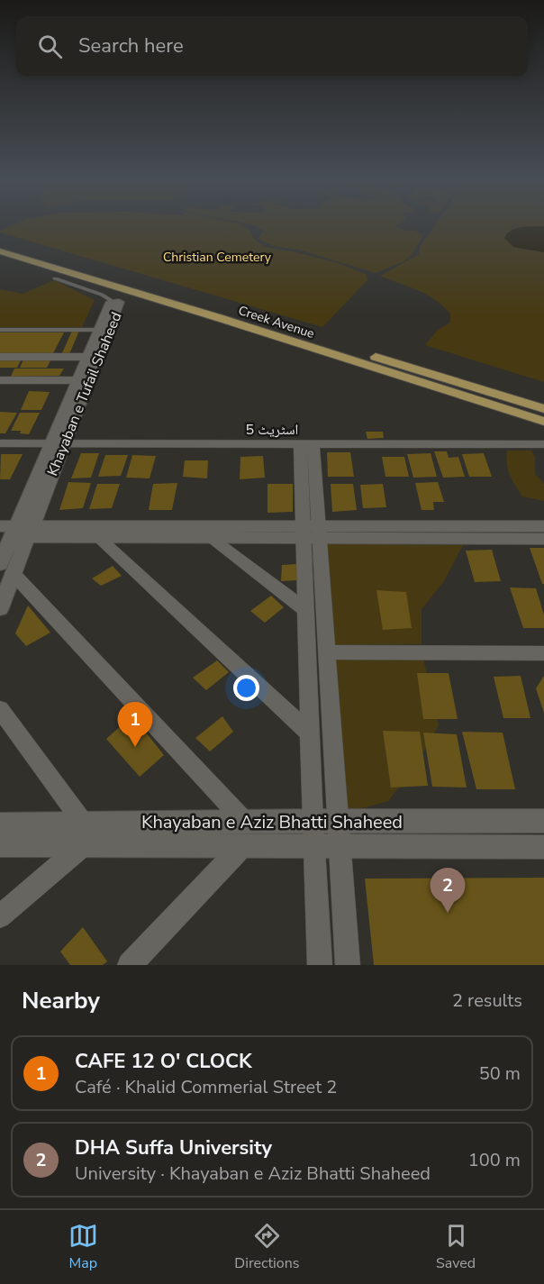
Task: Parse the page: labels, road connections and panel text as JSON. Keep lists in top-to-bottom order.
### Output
{
  "streets": {
    "main road": ["Creek Avenue"],
    "street": ["Khayaban e Tufail Shaheed", "اسٹریٹ 5", "Khayaban e Aziz Bhatti Shaheed"]
  },
  "crossings": [
    ["Khayaban e Tufail Shaheed", "اسٹریٹ 5"]
  ],
  "parks": ["Christian Cemetery"],
  "page": {
    "search": "Search here",
    "pins": ["1", "2"],
    "heading": ["Nearby", "2 results"],
    "list": [
      {
        "mark": "1",
        "name": "CAFE 12 O' CLOCK",
        "note": "Café · Khalid Commerial Street 2",
        "value": "50 m"
      },
      {
        "mark": "2",
        "name": "DHA Suffa University",
        "note": "University · Khayaban e Aziz Bhatti Shaheed",
        "value": "100 m"
      }
    ],
    "nav": ["Map", "Directions", "Saved"]
  }
}
